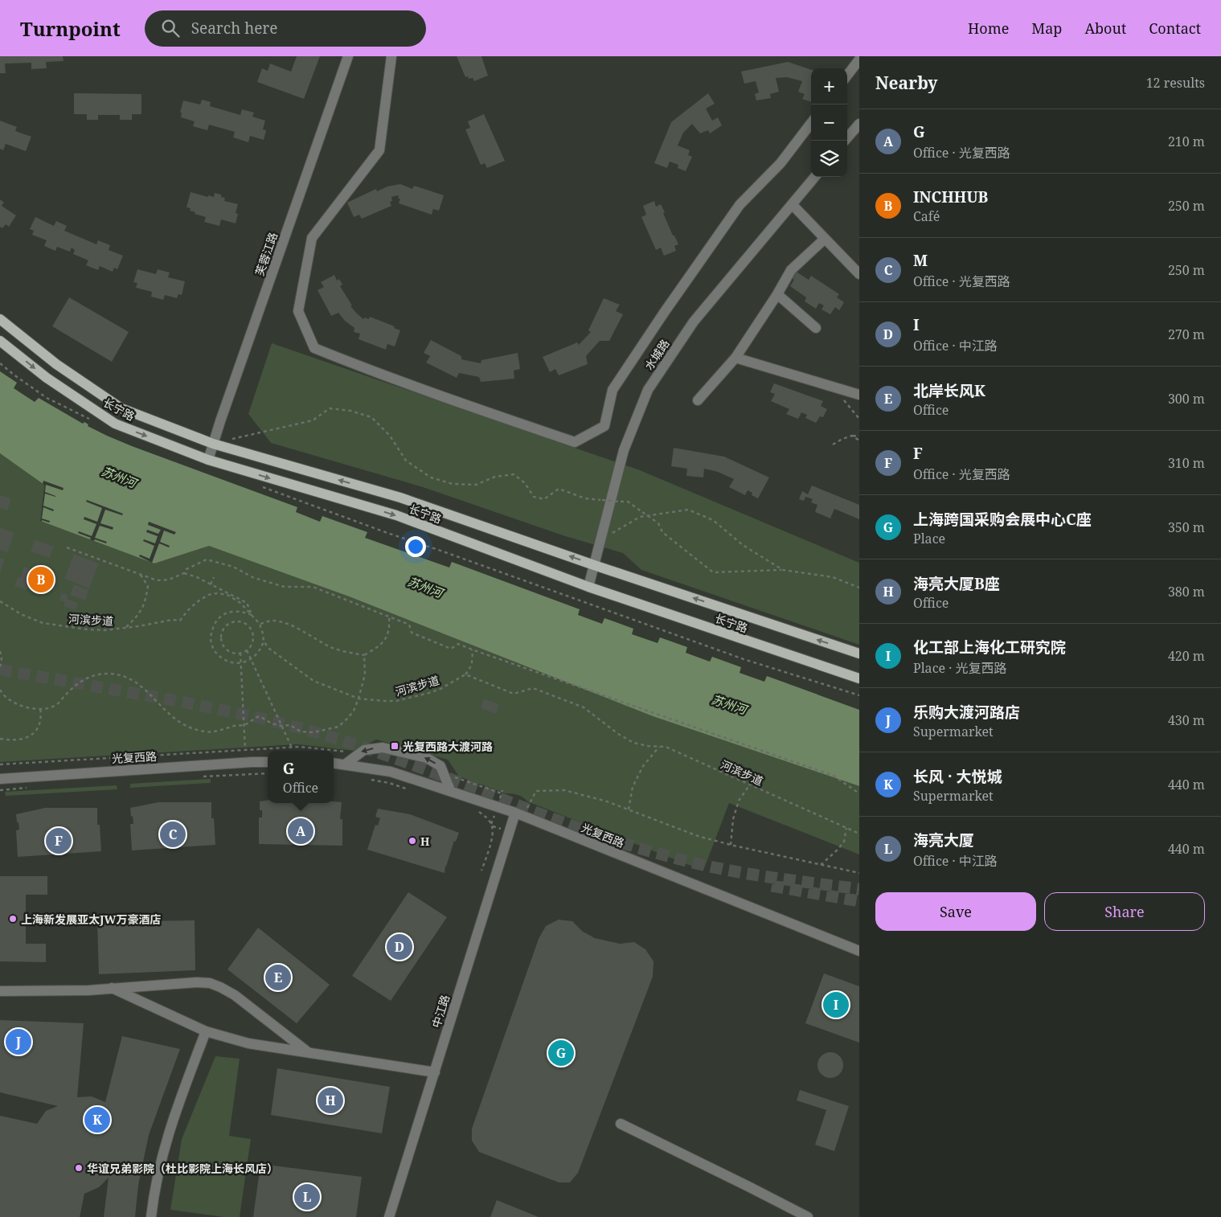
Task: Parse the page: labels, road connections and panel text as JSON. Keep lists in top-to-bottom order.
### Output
{
  "streets": {
    "main road": ["长宁路"],
    "street": [
      "芙蓉江路",
      "水城路",
      "光复西路",
      "中江路"
    ],
    "path": ["河滨步道"]
  },
  "crossings": [
    ["芙蓉江路", "长宁路"],
    ["水城路", "长宁路"],
    ["光复西路", "中江路"]
  ],
  "water": ["苏州河"],
  "places": {
    "transit": ["光复西路大渡河路"],
    "other": ["H", "上海新发展亚太JW万豪酒店", "华谊兄弟影院（杜比影院上海长风店）"]
  },
  "page": {
    "header": "Turnpoint",
    "search": "Search here",
    "nav": [
      "Home",
      "Map",
      "About",
      "Contact"
    ],
    "heading": ["Nearby", "12 results"],
    "map_buttons": ["+", "−"],
    "list": [
      {
        "mark": "A",
        "name": "G",
        "note": "Office · 光复西路",
        "value": "210 m"
      },
      {
        "mark": "B",
        "name": "INCHHUB",
        "note": "Café",
        "value": "250 m"
      },
      {
        "mark": "C",
        "name": "M",
        "note": "Office · 光复西路",
        "value": "250 m"
      },
      {
        "mark": "D",
        "name": "I",
        "note": "Office · 中江路",
        "value": "270 m"
      },
      {
        "mark": "E",
        "name": "北岸长风K",
        "note": "Office",
        "value": "300 m"
      },
      {
        "mark": "F",
        "name": "F",
        "note": "Office · 光复西路",
        "value": "310 m"
      },
      {
        "mark": "G",
        "name": "上海跨国采购会展中心C座",
        "note": "Place",
        "value": "350 m"
      },
      {
        "mark": "H",
        "name": "海亮大厦B座",
        "note": "Office",
        "value": "380 m"
      },
      {
        "mark": "I",
        "name": "化工部上海化工研究院",
        "note": "Place · 光复西路",
        "value": "420 m"
      },
      {
        "mark": "J",
        "name": "乐购大渡河路店",
        "note": "Supermarket",
        "value": "430 m"
      },
      {
        "mark": "K",
        "name": "长风 · 大悦城",
        "note": "Supermarket",
        "value": "440 m"
      },
      {
        "mark": "L",
        "name": "海亮大厦",
        "note": "Office · 中江路",
        "value": "440 m"
      }
    ],
    "pins": [
      "B",
      "A",
      "C",
      "F",
      "D",
      "E",
      "I",
      "J",
      "G",
      "H",
      "K",
      "L"
    ],
    "popup": ["G", "Office"],
    "buttons": ["Save", "Share"]
  }
}
